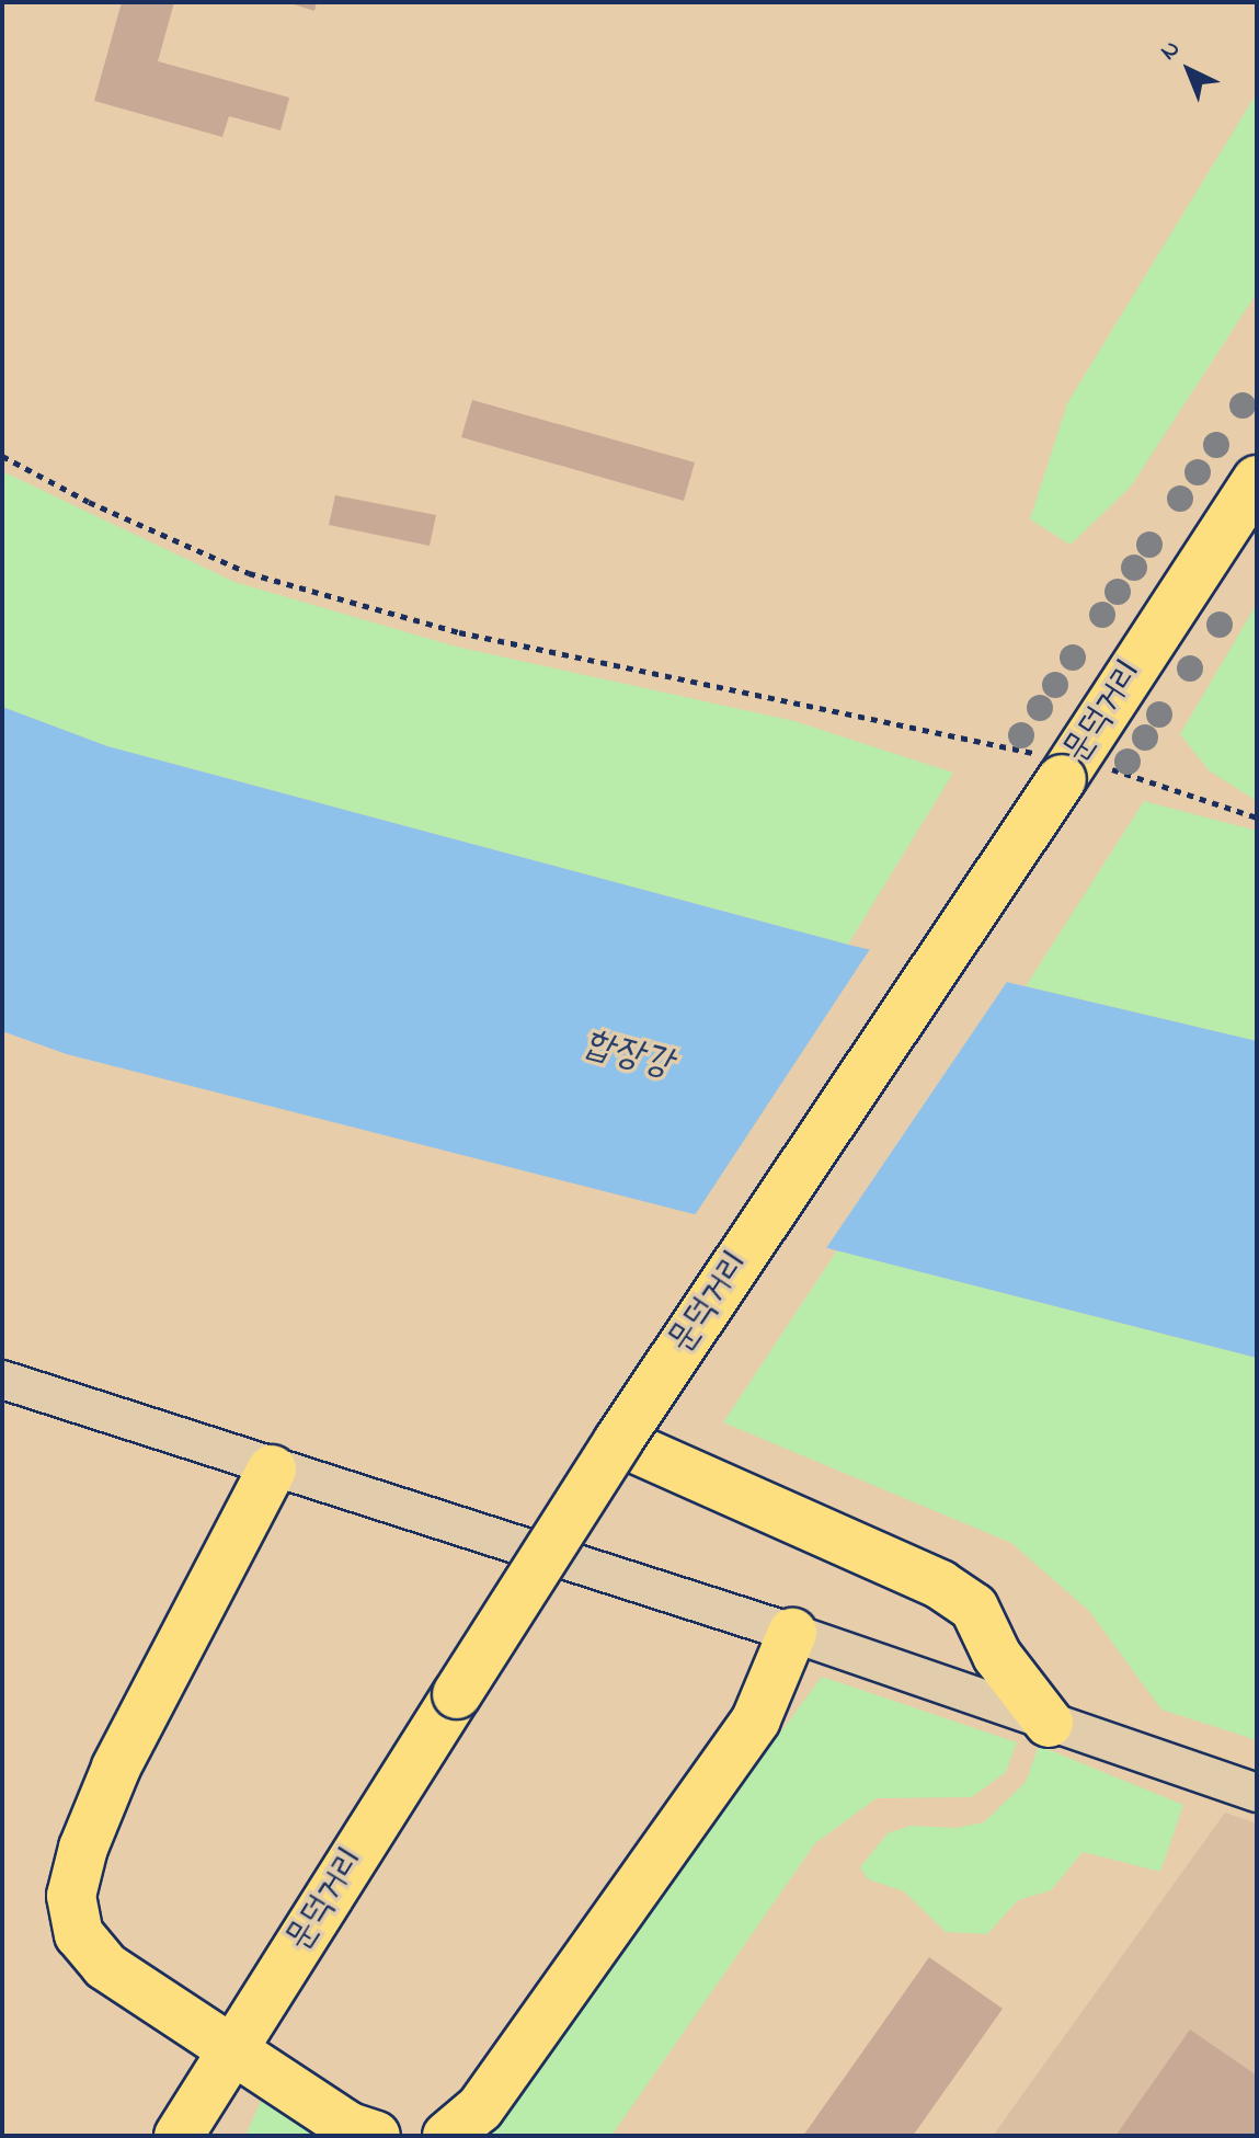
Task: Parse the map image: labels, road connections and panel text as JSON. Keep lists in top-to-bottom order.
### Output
{
  "streets": {
    "main road": ["문덕거리"]
  },
  "water": ["합장강"],
  "north": "top left"
}
